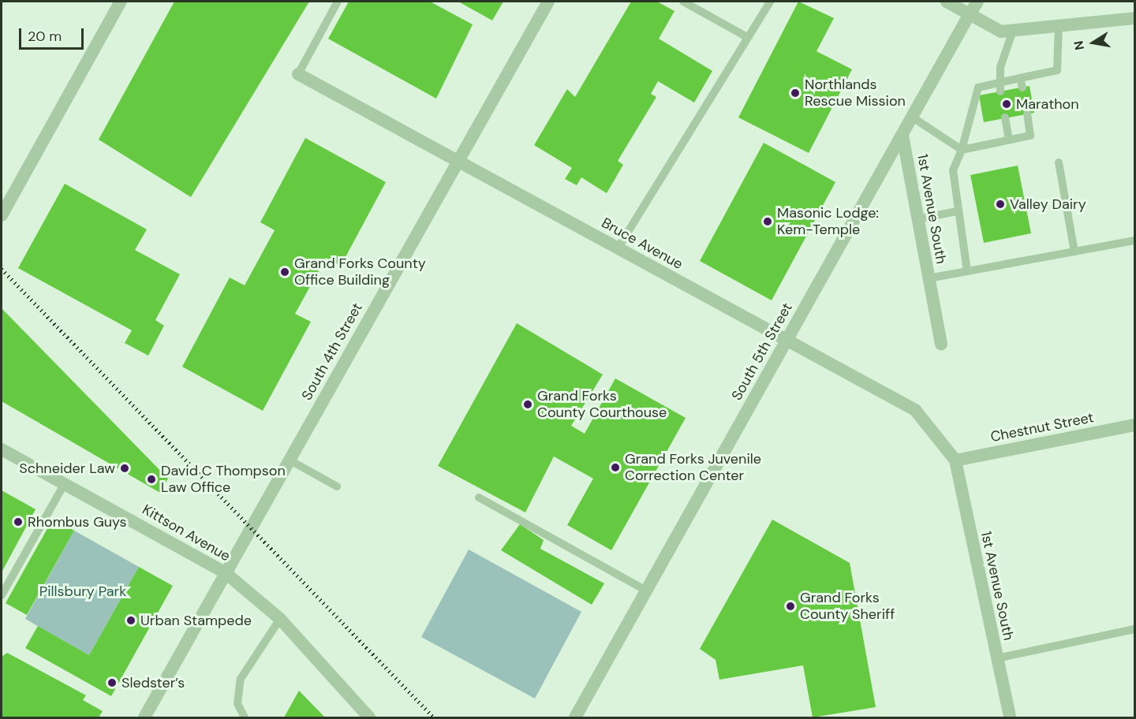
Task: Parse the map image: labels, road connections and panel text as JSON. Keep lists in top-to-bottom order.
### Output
{
  "streets": {
    "street": [
      "1st Avenue South",
      "Bruce Avenue",
      "South 4th Street",
      "South 5th Street",
      "Chestnut Street",
      "Kittson Avenue"
    ]
  },
  "crossings": [
    ["1st Avenue South", "Bruce Avenue"],
    ["1st Avenue South", "South 5th Street"],
    ["1st Avenue South", "Chestnut Street"],
    ["Bruce Avenue", "South 4th Street"],
    ["Bruce Avenue", "South 5th Street"],
    ["Bruce Avenue", "Chestnut Street"],
    ["South 4th Street", "Kittson Avenue"]
  ],
  "parks": ["Pillsbury Park"],
  "places": [
    "Northlands Rescue Mission",
    "Marathon",
    "Valley Dairy",
    "Masonic Lodge: Kem-Temple",
    "Grand Forks County Office Building",
    "Grand Forks County Courthouse",
    "Grand Forks Juvenile Correction Center",
    "Schneider Law",
    "David C Thompson Law Office",
    "Rhombus Guys",
    "Grand Forks County Sheriff",
    "Urban Stampede",
    "Sledster’s"
  ],
  "scale_bar": "20 m",
  "north": "left"
}
